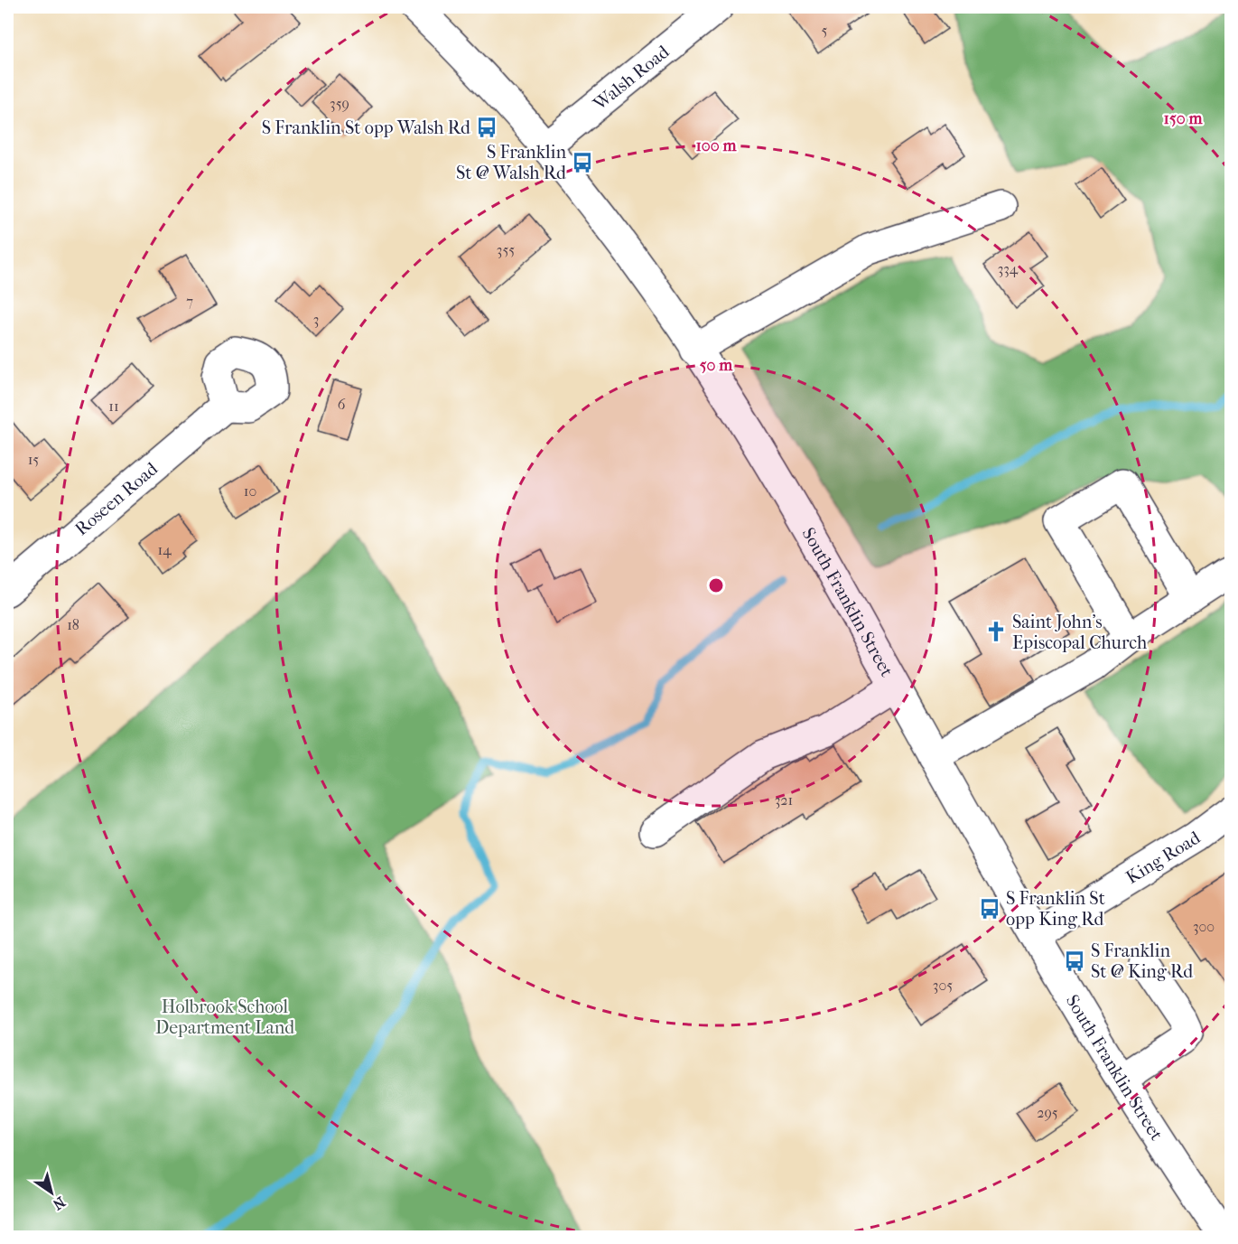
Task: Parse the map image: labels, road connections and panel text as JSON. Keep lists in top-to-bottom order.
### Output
{
  "streets": {
    "main road": [
      "Walsh Road",
      "Roseen Road",
      "South Franklin Street",
      "King Road"
    ]
  },
  "crossings": [
    ["Walsh Road", "South Franklin Street"],
    ["South Franklin Street", "King Road"]
  ],
  "parks": ["Holbrook School Department Land"],
  "places": {
    "bus stop": [
      "S Franklin St opp Walsh Rd",
      "S Franklin St @ Walsh Rd",
      "S Franklin St opp King Rd",
      "S Franklin St @ King Rd"
    ],
    "church": ["Saint John's Episcopal Church"]
  },
  "house_numbers": [
    "5",
    "359",
    "355",
    "334",
    "7",
    "3",
    "6",
    "11",
    "15",
    "10",
    "14",
    "18",
    "321",
    "300",
    "305",
    "295"
  ],
  "north": "bottom right",
  "rings": ["150 m", "100 m", "50 m"]
}
